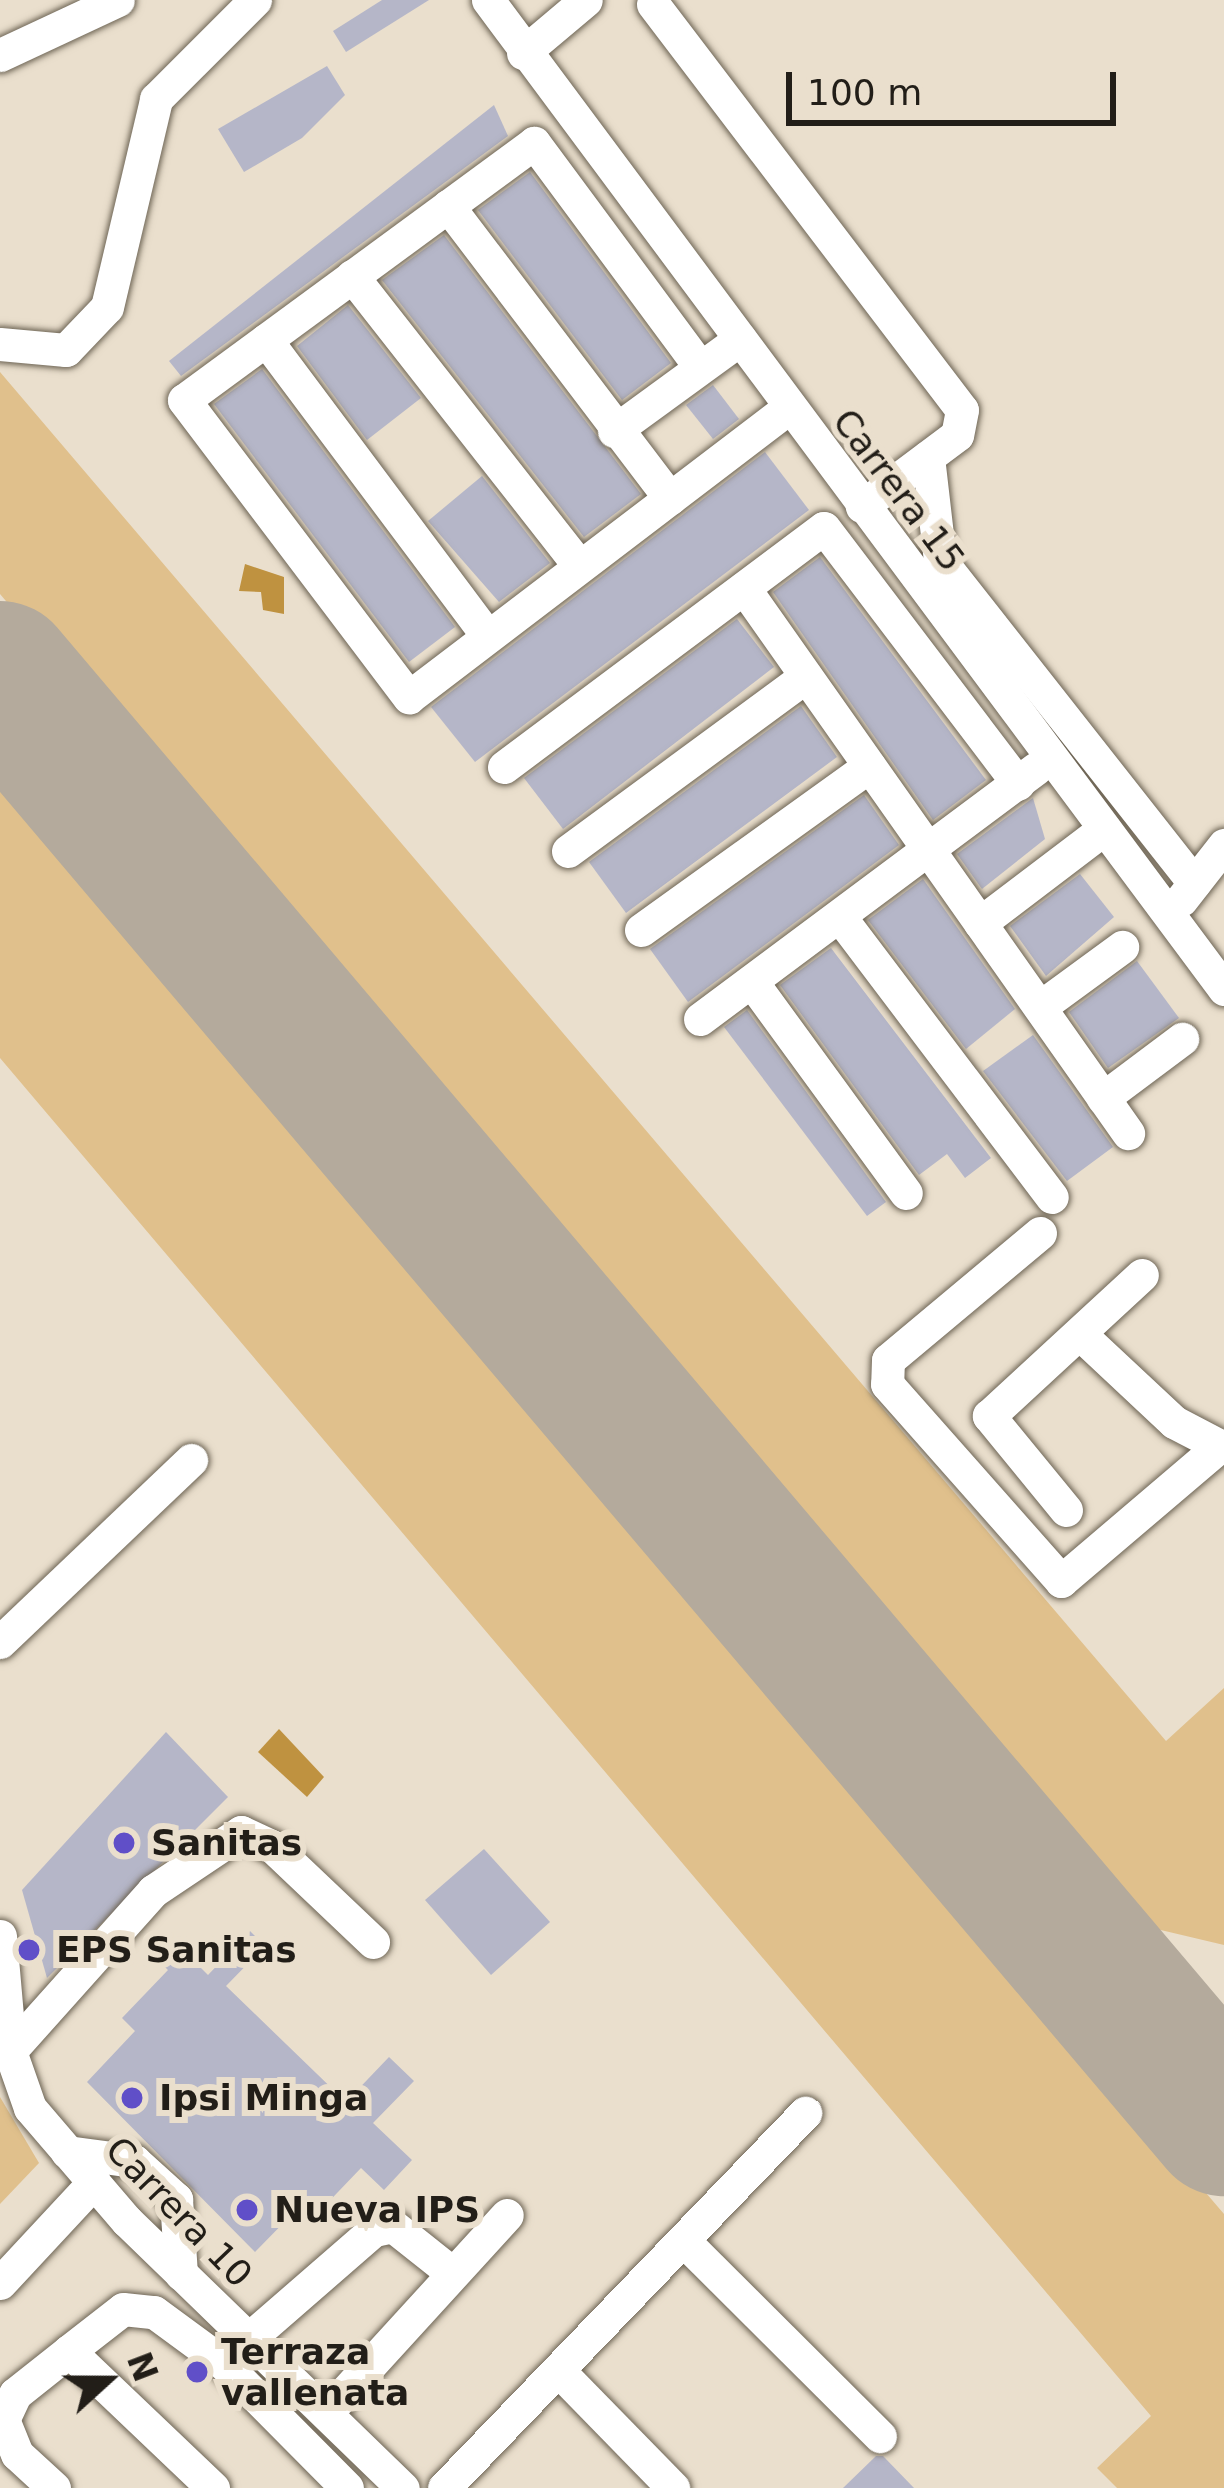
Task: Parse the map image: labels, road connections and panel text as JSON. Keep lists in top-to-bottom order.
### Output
{
  "streets": {
    "street": ["Carrera 15", "Carrera 10"]
  },
  "places": [
    "Sanitas",
    "EPS Sanitas",
    "Ipsi Minga",
    "Nueva IPS",
    "Terraza vallenata"
  ],
  "scale_bar": "100 m",
  "north": "right"
}
